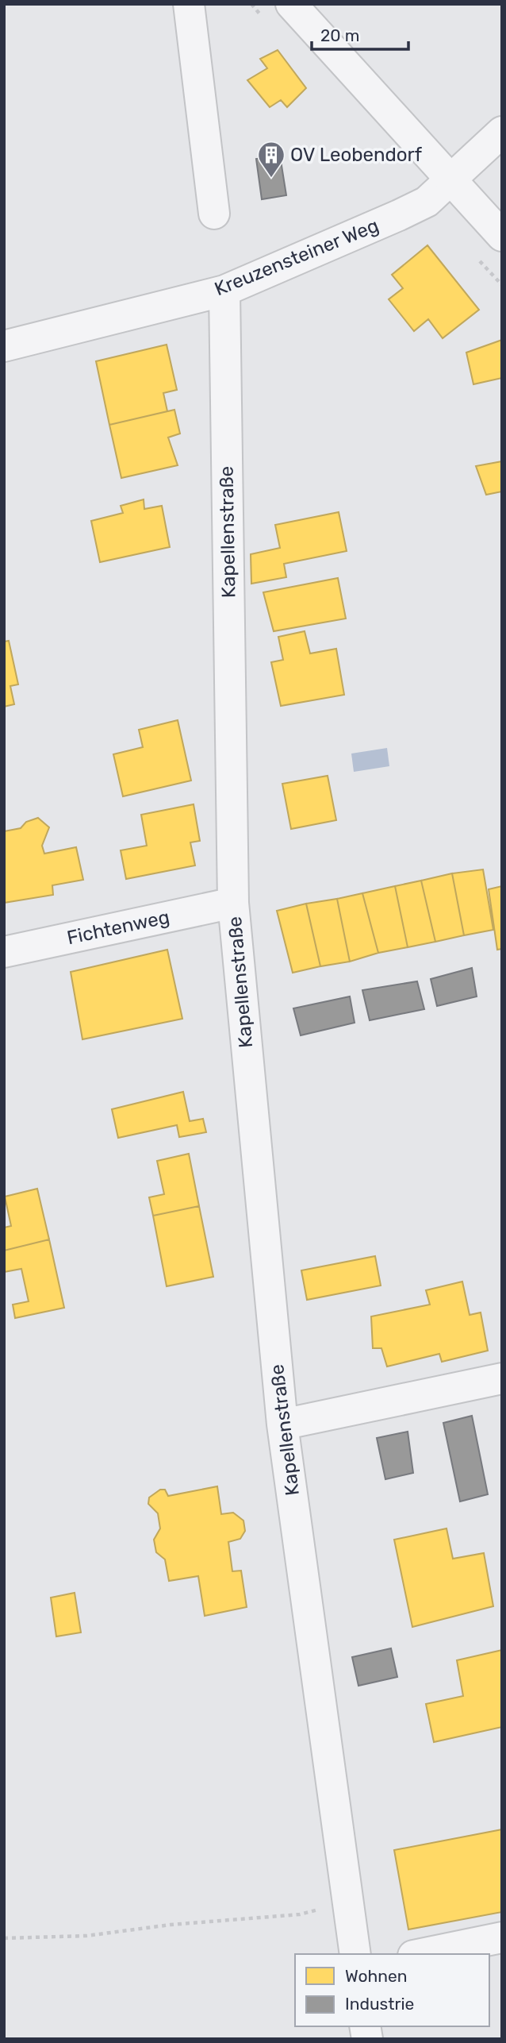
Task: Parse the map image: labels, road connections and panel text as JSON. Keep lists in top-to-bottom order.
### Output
{
  "streets": {
    "street": ["Kreuzensteiner Weg", "Kapellenstraße", "Fichtenweg"]
  },
  "crossings": [
    ["Kreuzensteiner Weg", "Kapellenstraße"],
    ["Kapellenstraße", "Fichtenweg"]
  ],
  "places": {
    "building": ["OV Leobendorf"]
  },
  "legend": ["Wohnen", "Industrie"],
  "scale_bar": "20 m"
}
